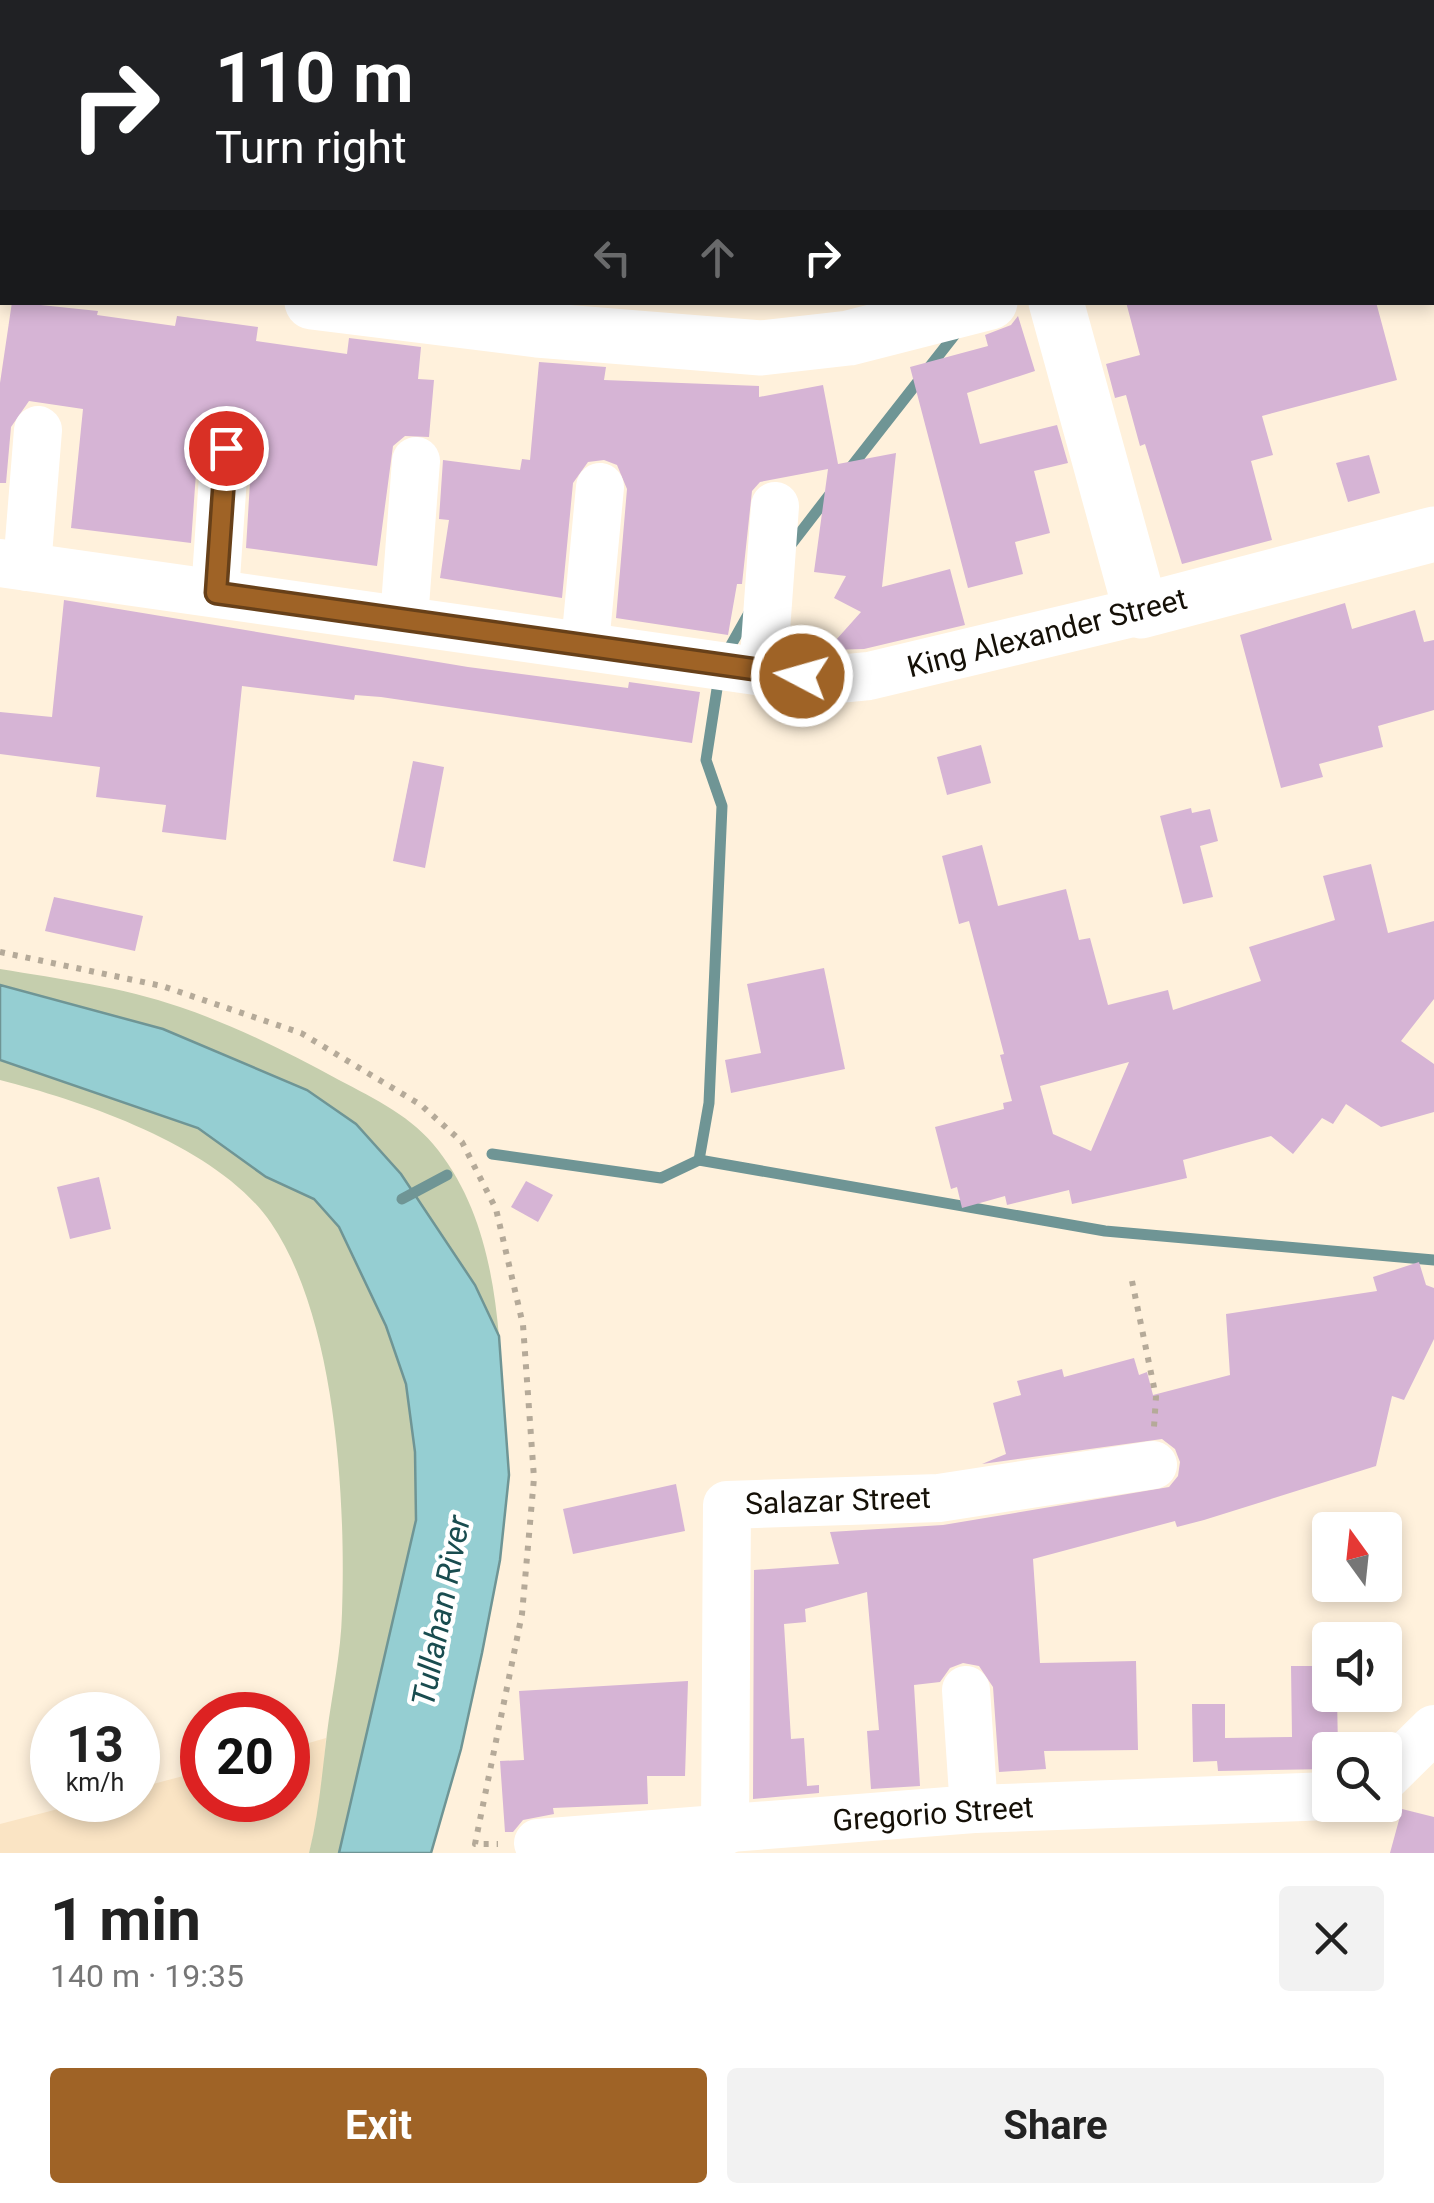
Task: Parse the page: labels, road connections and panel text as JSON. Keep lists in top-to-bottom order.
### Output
{
  "streets": {
    "main road": ["King Alexander Street"],
    "street": ["Salazar Street", "Gregorio Street"]
  },
  "crossings": [
    ["Salazar Street", "Gregorio Street"]
  ],
  "water": ["Tullahan River"],
  "north": "top",
  "page": {
    "turn": ["110 m", "Turn right"],
    "speed": "13 km/h",
    "limit": "20",
    "heading": ["1 min", "140 m · 19:35"],
    "buttons": ["Exit", "Share"]
  }
}
